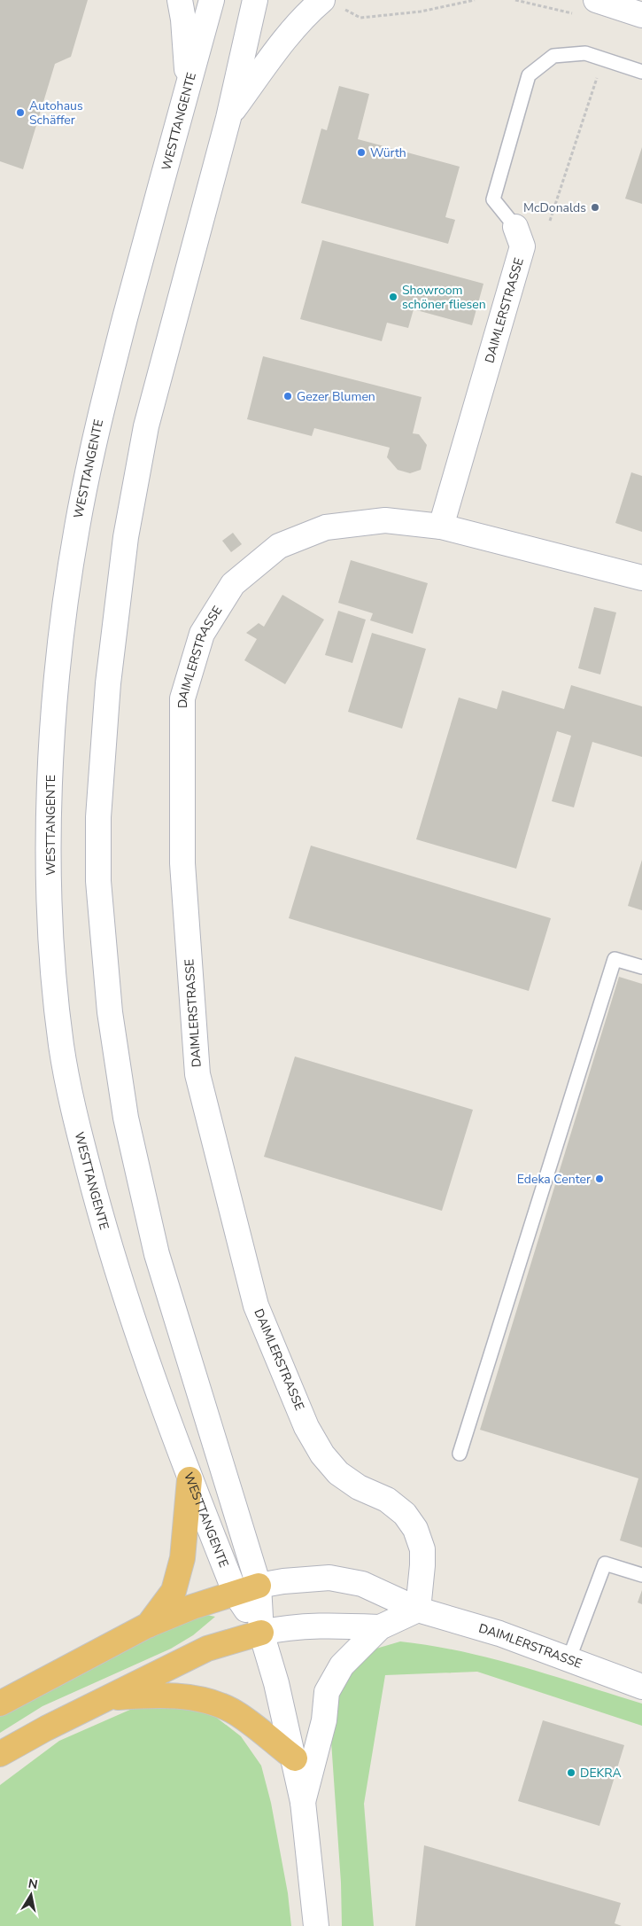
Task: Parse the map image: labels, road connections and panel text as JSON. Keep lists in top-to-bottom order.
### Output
{
  "streets": {
    "main road": ["WESTTANGENTE", "DAIMLERSTRASSE"]
  },
  "crossings": [
    ["WESTTANGENTE", "DAIMLERSTRASSE"]
  ],
  "places": [
    "Autohaus Schäffer",
    "Würth",
    "McDonalds",
    "Showroom schöner fliesen",
    "Gezer Blumen",
    "Edeka Center",
    "DEKRA"
  ],
  "north": "top"
}
